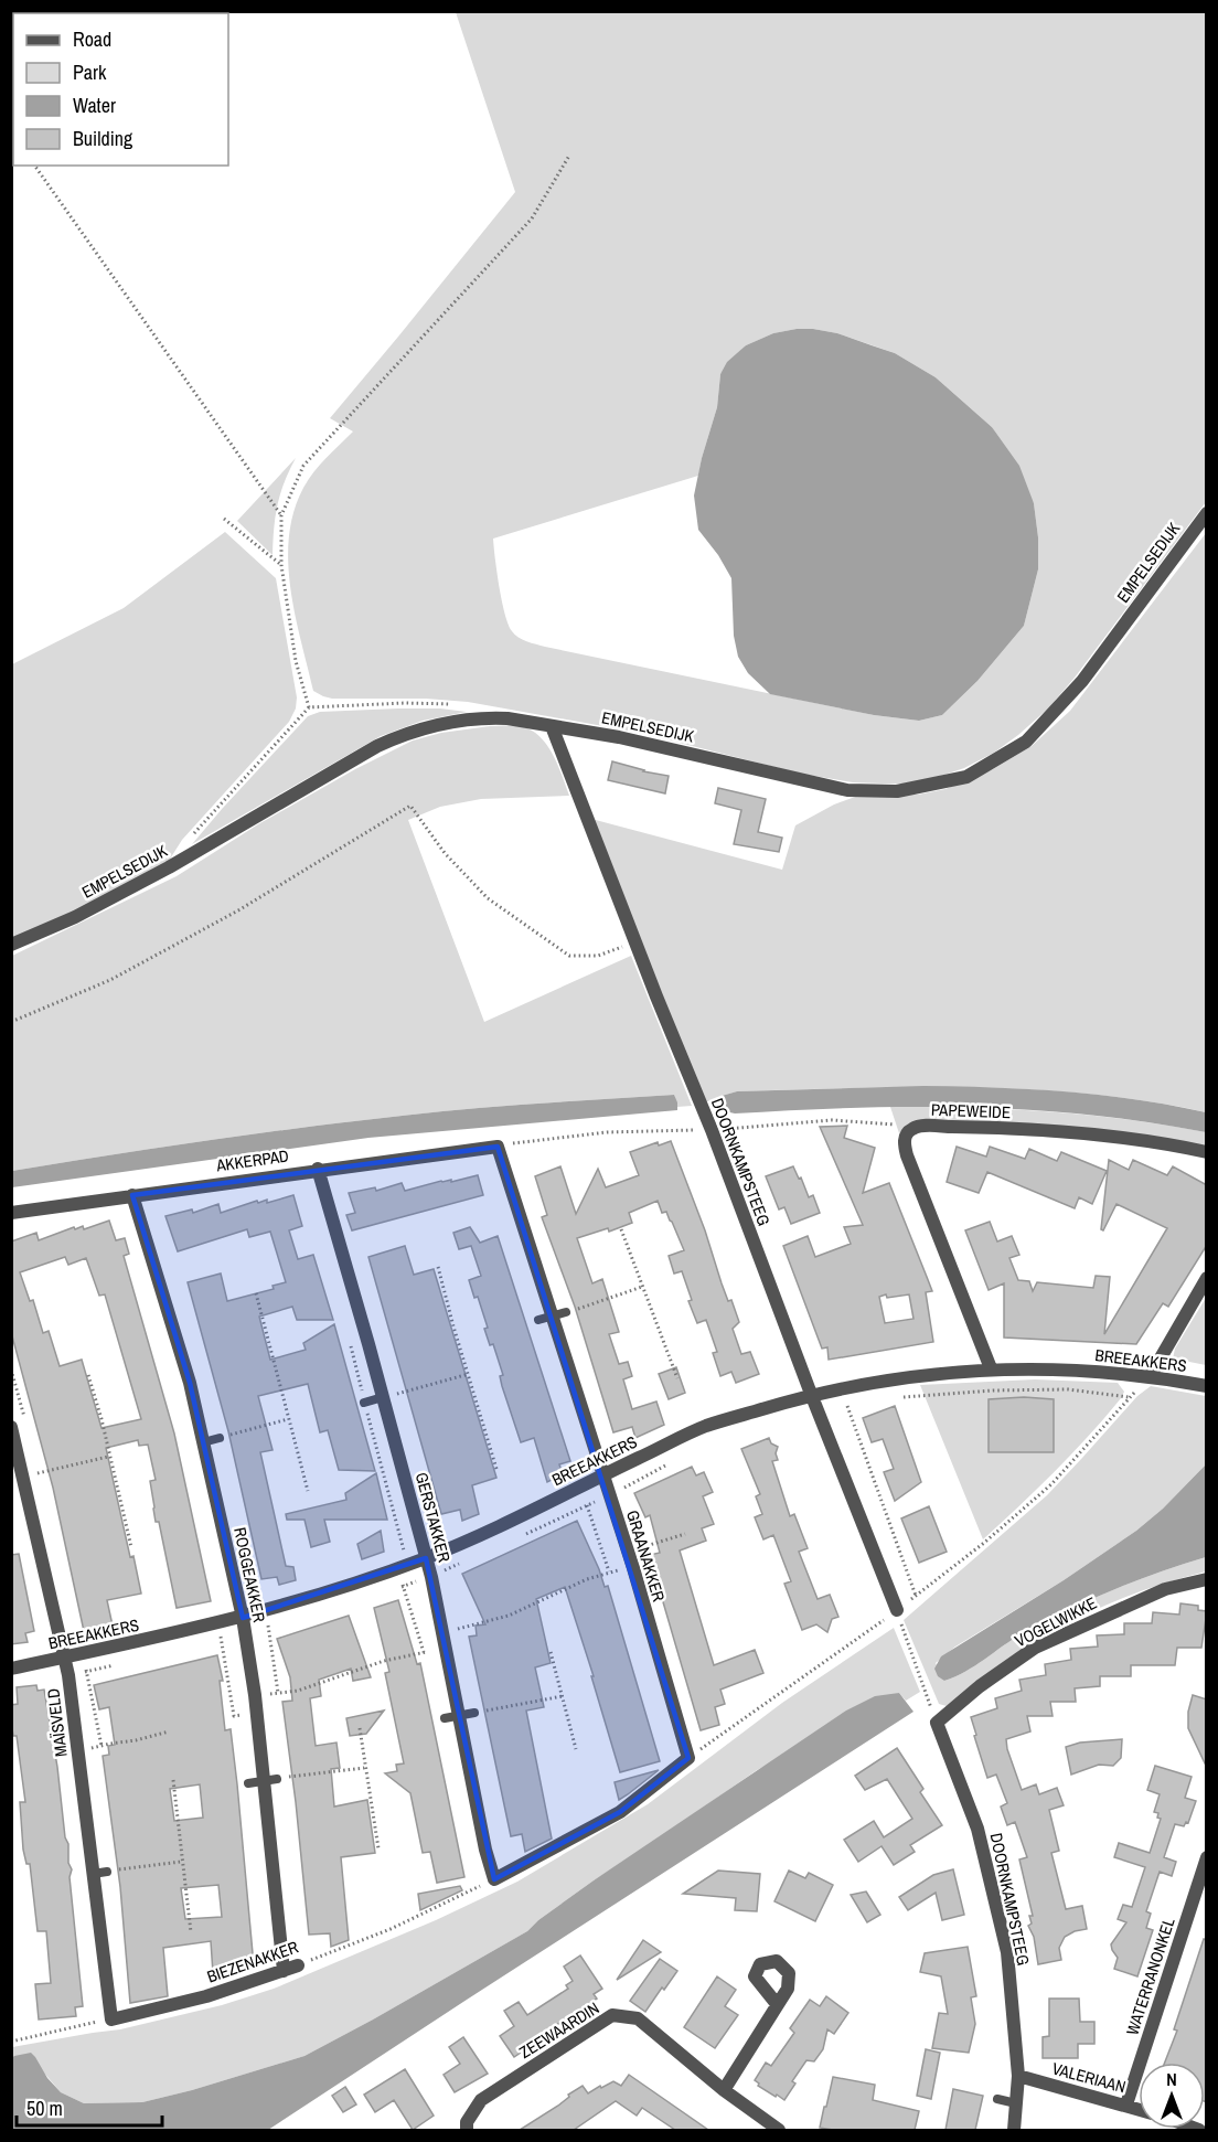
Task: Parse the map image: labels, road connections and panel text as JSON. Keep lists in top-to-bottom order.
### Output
{
  "streets": {
    "street": [
      "EMPELSEDIJK",
      "PAPEWEIDE",
      "AKKERPAD",
      "DOORNKAMPSTEEG",
      "BREEAKKERS",
      "GERSTAKKER",
      "GRAANAKKER",
      "ROGGEAKKER",
      "VOGELWIKKE",
      "MAÏSVELD",
      "BIEZENAKKER",
      "WATERRANONKEL",
      "ZEEWAARDIN",
      "VALERIAAN"
    ]
  },
  "crossings": [
    ["EMPELSEDIJK", "DOORNKAMPSTEEG"],
    ["PAPEWEIDE", "BREEAKKERS"],
    ["AKKERPAD", "GERSTAKKER"],
    ["AKKERPAD", "GRAANAKKER"],
    ["AKKERPAD", "ROGGEAKKER"],
    ["DOORNKAMPSTEEG", "BREEAKKERS"],
    ["DOORNKAMPSTEEG", "VOGELWIKKE"],
    ["DOORNKAMPSTEEG", "VALERIAAN"],
    ["BREEAKKERS", "GERSTAKKER"],
    ["BREEAKKERS", "GRAANAKKER"],
    ["BREEAKKERS", "ROGGEAKKER"],
    ["BREEAKKERS", "MAÏSVELD"],
    ["GERSTAKKER", "BIEZENAKKER"],
    ["ROGGEAKKER", "BIEZENAKKER"],
    ["MAÏSVELD", "BIEZENAKKER"],
    ["WATERRANONKEL", "VALERIAAN"]
  ],
  "legend": [
    "Road",
    "Park",
    "Water",
    "Building"
  ],
  "scale_bar": "50 m",
  "north": "top"
}
